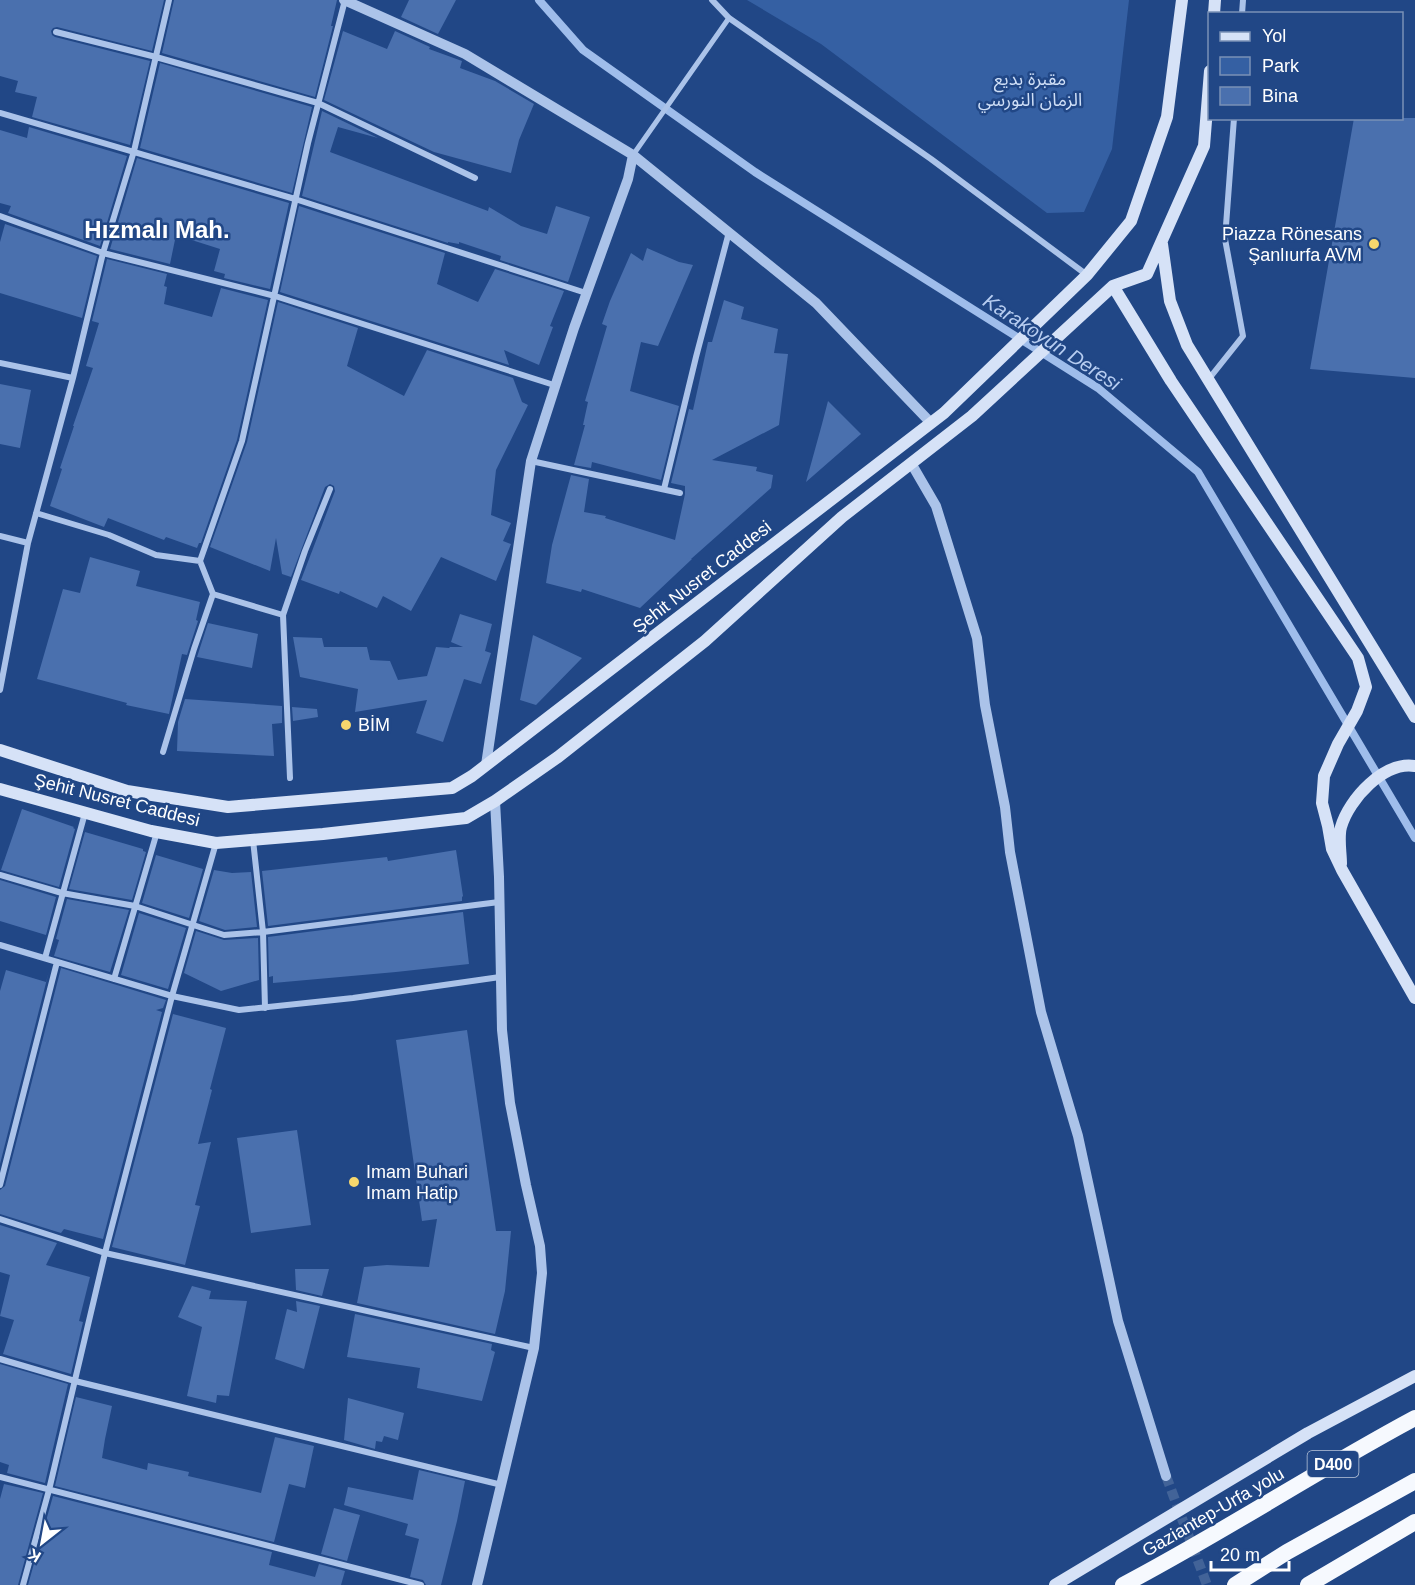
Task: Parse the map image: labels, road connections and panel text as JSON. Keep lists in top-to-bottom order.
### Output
{
  "streets": {
    "highway": ["D400", "Gaziantep-Urfa yolu"],
    "main road": ["Şehit Nusret Caddesi"]
  },
  "districts": ["Hızmalı Mah."],
  "water": ["Karakoyun Deresi"],
  "parks": ["مقبرة بديع الزمان النورسي"],
  "places": ["Piazza Rönesans Şanlıurfa AVM", "BİM", "Imam Buhari Imam Hatip"],
  "legend": ["Yol", "Park", "Bina"],
  "scale_bar": "20 m",
  "north": "bottom left"
}
